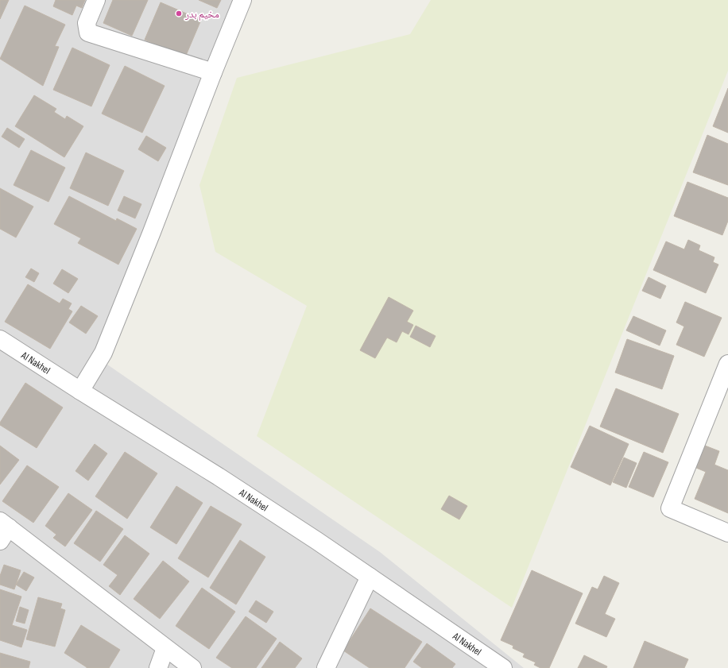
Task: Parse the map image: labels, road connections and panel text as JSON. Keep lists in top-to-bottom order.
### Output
{
  "streets": {
    "street": ["Al Nakhel"]
  },
  "places": ["مخيم بدر"]
}
